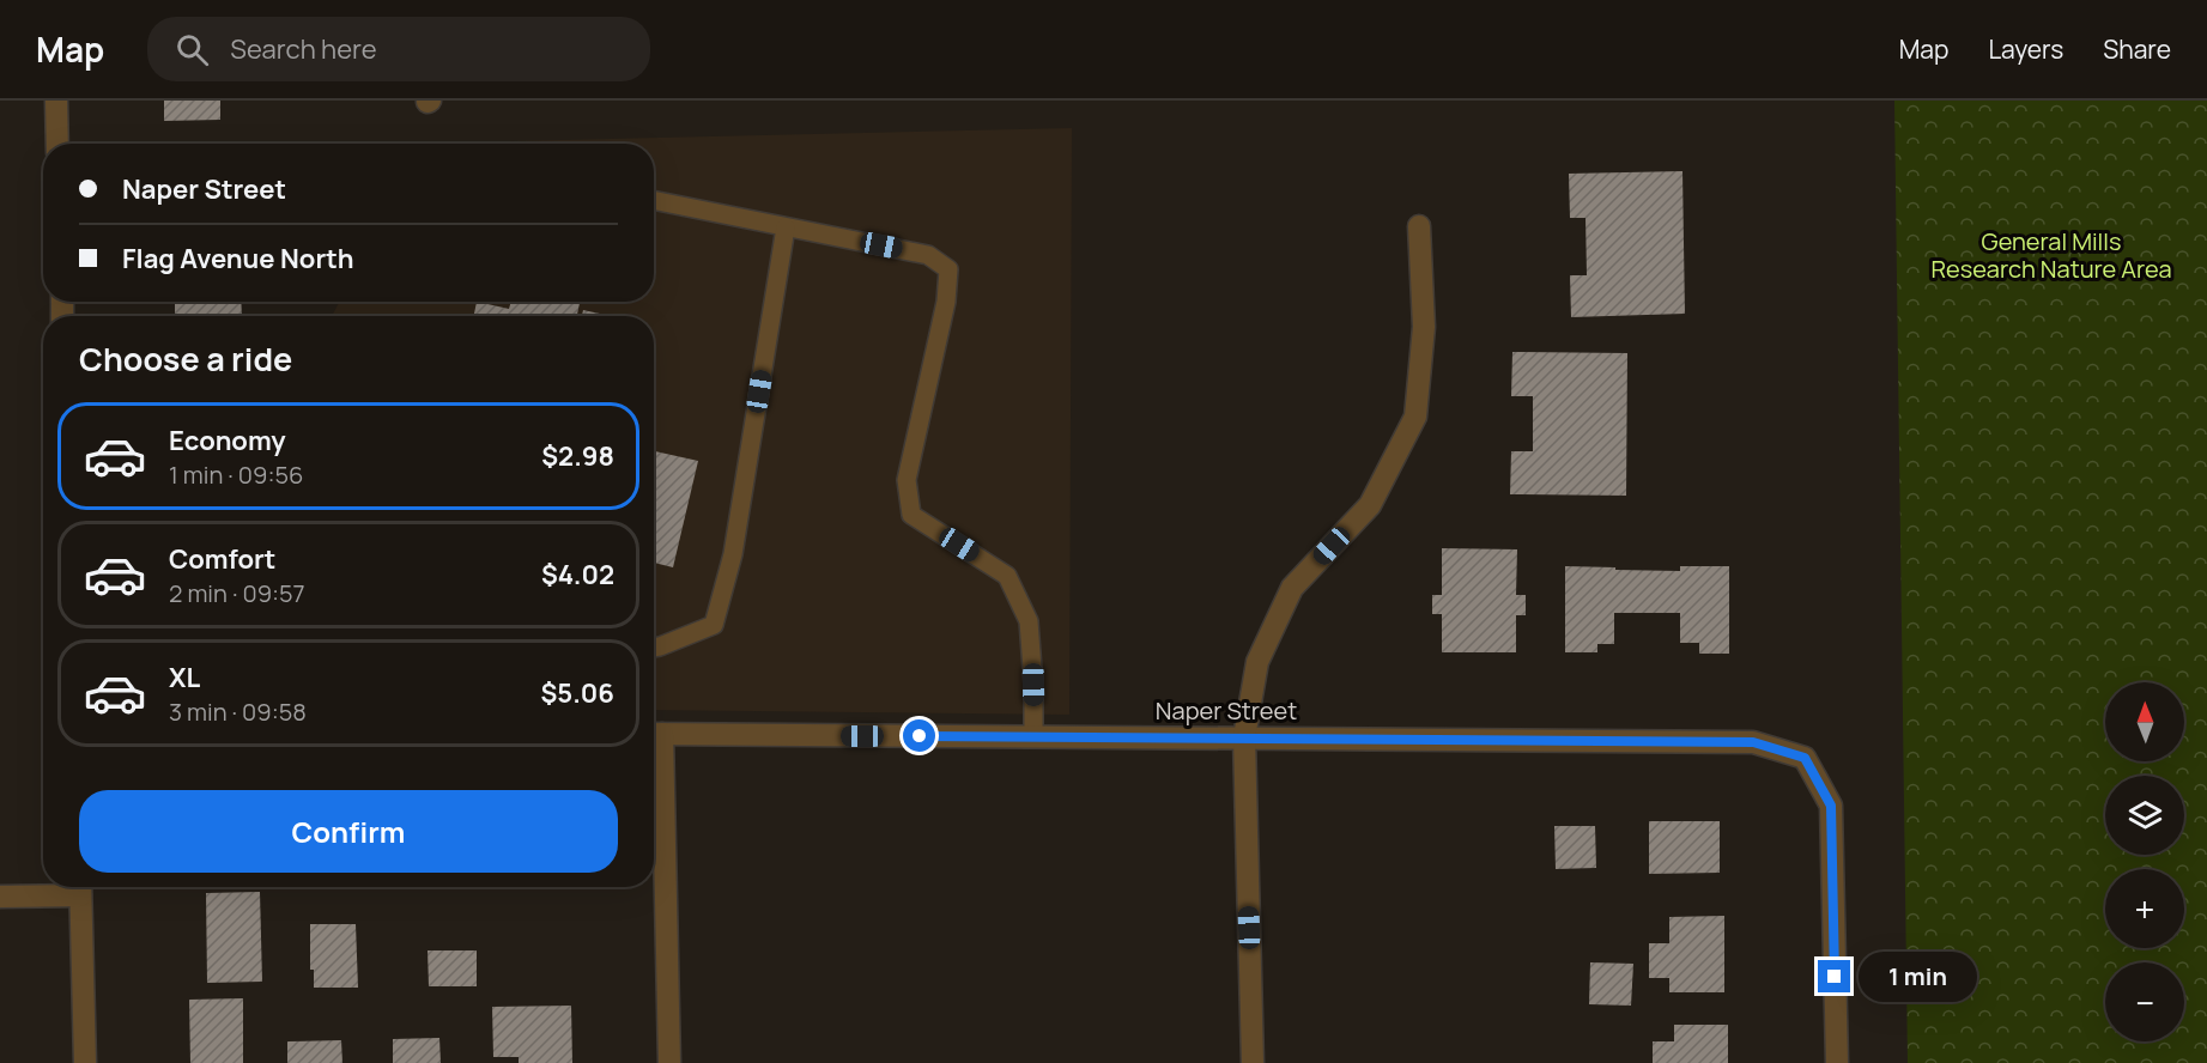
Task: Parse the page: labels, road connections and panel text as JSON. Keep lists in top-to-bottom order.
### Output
{
  "streets": {
    "street": ["Naper Street"]
  },
  "parks": ["General Mills Research Nature Area"],
  "north": "top",
  "page": {
    "header": "Map",
    "search": "Search here",
    "nav": ["Map", "Layers", "Share"],
    "banner": ["Naper Street", "Flag Avenue North"],
    "heading": "Choose a ride",
    "list": [
      {
        "name": "Economy",
        "note": "1 min · 09:56",
        "value": "$2.98"
      },
      {
        "name": "Comfort",
        "note": "2 min · 09:57",
        "value": "$4.02"
      },
      {
        "name": "XL",
        "note": "3 min · 09:58",
        "value": "$5.06"
      }
    ],
    "map_buttons": ["+", "−"],
    "buttons": "Confirm",
    "bubble": "1 min"
  }
}
